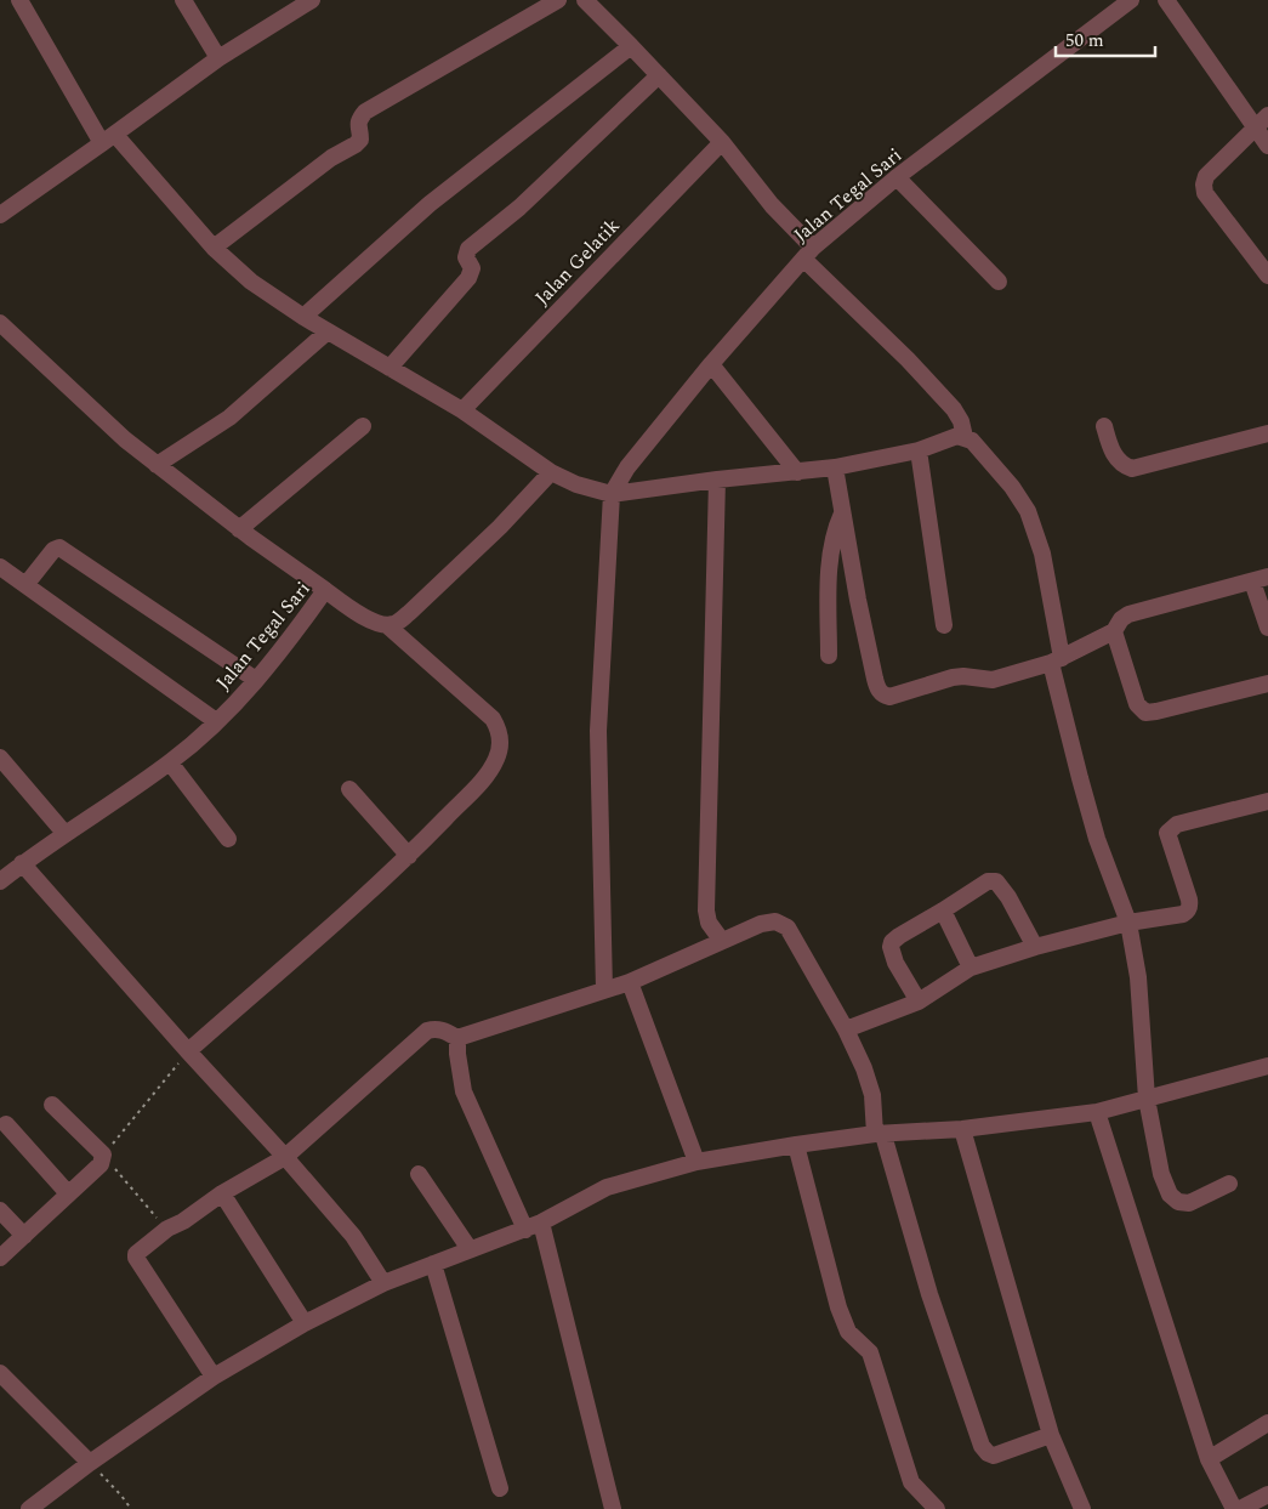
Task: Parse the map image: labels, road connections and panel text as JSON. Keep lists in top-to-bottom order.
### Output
{
  "streets": {
    "street": ["Jalan Tegal Sari", "Jalan Gelatik"]
  },
  "scale_bar": "50 m"
}
